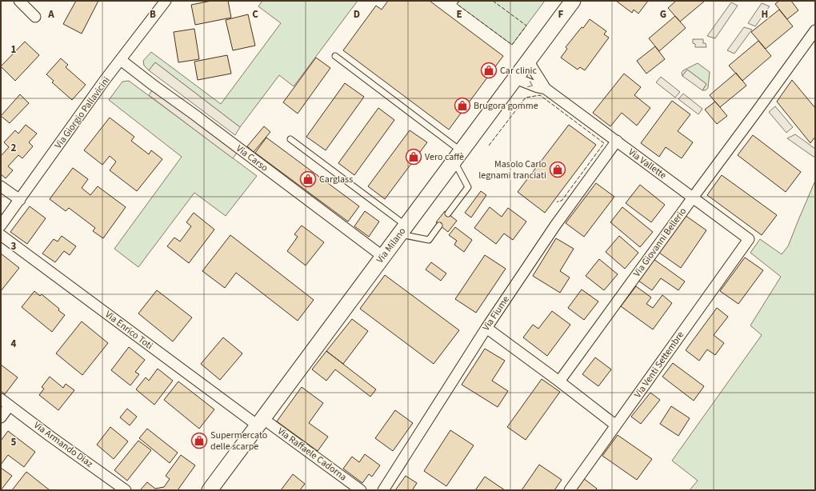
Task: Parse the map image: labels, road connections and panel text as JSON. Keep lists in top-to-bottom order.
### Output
{
  "streets": {
    "main road": ["Via Milano"],
    "street": [
      "Via Giorgio Pallavicini",
      "Via Carso",
      "Via Vallette",
      "Via Giovanni Bellerio",
      "Via Fiume",
      "Via Enrico Toti",
      "Via Venti Settembre",
      "Via Armando Diaz",
      "Via Raffaele Cadorna"
    ]
  },
  "crossings": [
    ["Via Giorgio Pallavicini", "Via Carso"],
    ["Via Carso", "Via Milano"],
    ["Via Vallette", "Via Giovanni Bellerio"],
    ["Via Vallette", "Via Milano"],
    ["Via Vallette", "Via Fiume"],
    ["Via Vallette", "Via Venti Settembre"],
    ["Via Milano", "Via Enrico Toti"],
    ["Via Milano", "Via Raffaele Cadorna"],
    ["Via Enrico Toti", "Via Raffaele Cadorna"]
  ],
  "places": {
    "shop": [
      "Car clinic",
      "Brugora gomme",
      "Vero caffè",
      "Masolo Carlo legnami tranciati",
      "Carglass",
      "Supermercato delle scarpe"
    ]
  },
  "grid": {
    "columns": [
      "A",
      "B",
      "C",
      "D",
      "E",
      "F",
      "G",
      "H"
    ],
    "rows": [
      "1",
      "2",
      "3",
      "4",
      "5"
    ]
  }
}
